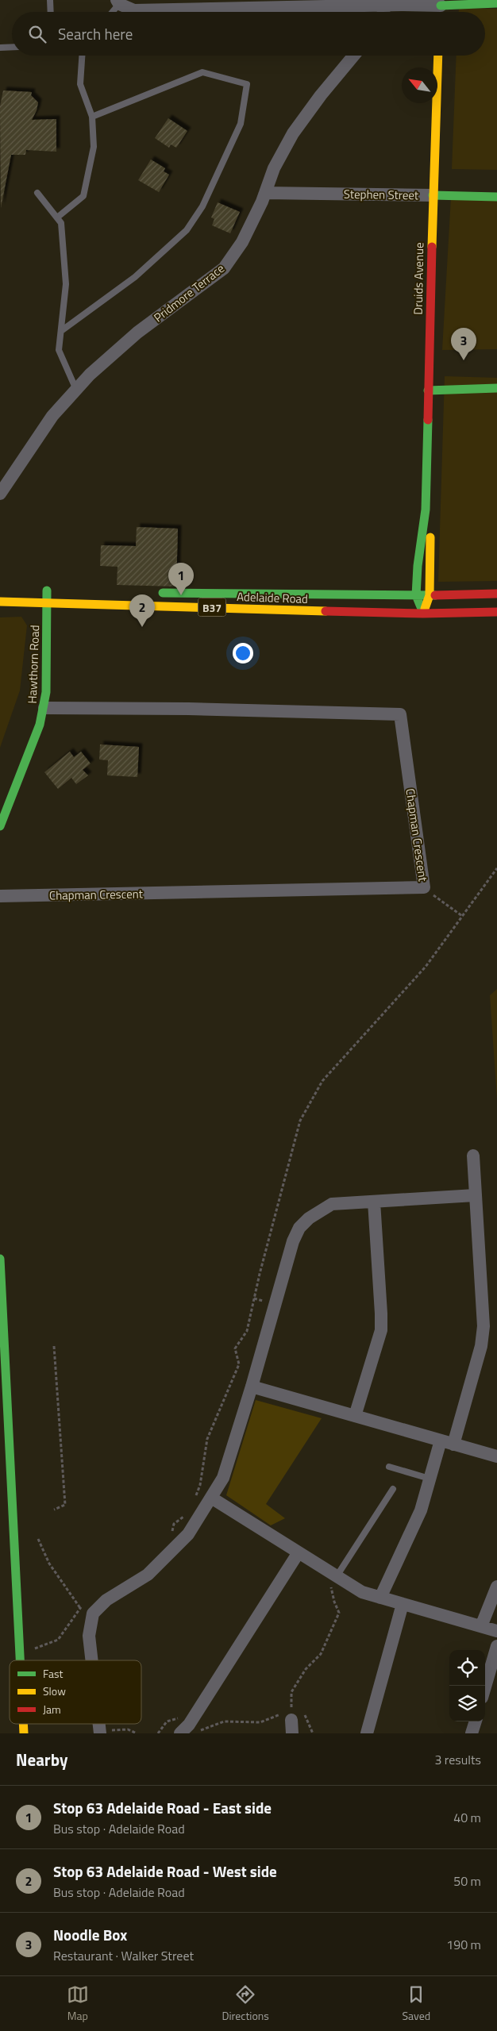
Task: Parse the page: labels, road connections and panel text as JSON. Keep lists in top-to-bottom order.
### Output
{
  "streets": {
    "street": [
      "Stephen Street",
      "Druids Avenue",
      "Pridmore Terrace",
      "Adelaide Road",
      "B37",
      "Hawthorn Road",
      "Chapman Crescent"
    ]
  },
  "crossings": [
    ["Stephen Street", "Druids Avenue"],
    ["Stephen Street", "Pridmore Terrace"],
    ["Druids Avenue", "Adelaide Road"],
    ["Adelaide Road", "Hawthorn Road"],
    ["Hawthorn Road", "Chapman Crescent"]
  ],
  "legend": ["Fast", "Slow", "Jam"],
  "north": "top left",
  "page": {
    "search": "Search here",
    "pins": ["3", "1", "2"],
    "heading": ["Nearby", "3 results"],
    "list": [
      {
        "mark": "1",
        "name": "Stop 63 Adelaide Road - East side",
        "note": "Bus stop · Adelaide Road",
        "value": "40 m"
      },
      {
        "mark": "2",
        "name": "Stop 63 Adelaide Road - West side",
        "note": "Bus stop · Adelaide Road",
        "value": "50 m"
      },
      {
        "mark": "3",
        "name": "Noodle Box",
        "note": "Restaurant · Walker Street",
        "value": "190 m"
      }
    ],
    "nav": ["Map", "Directions", "Saved"]
  }
}
